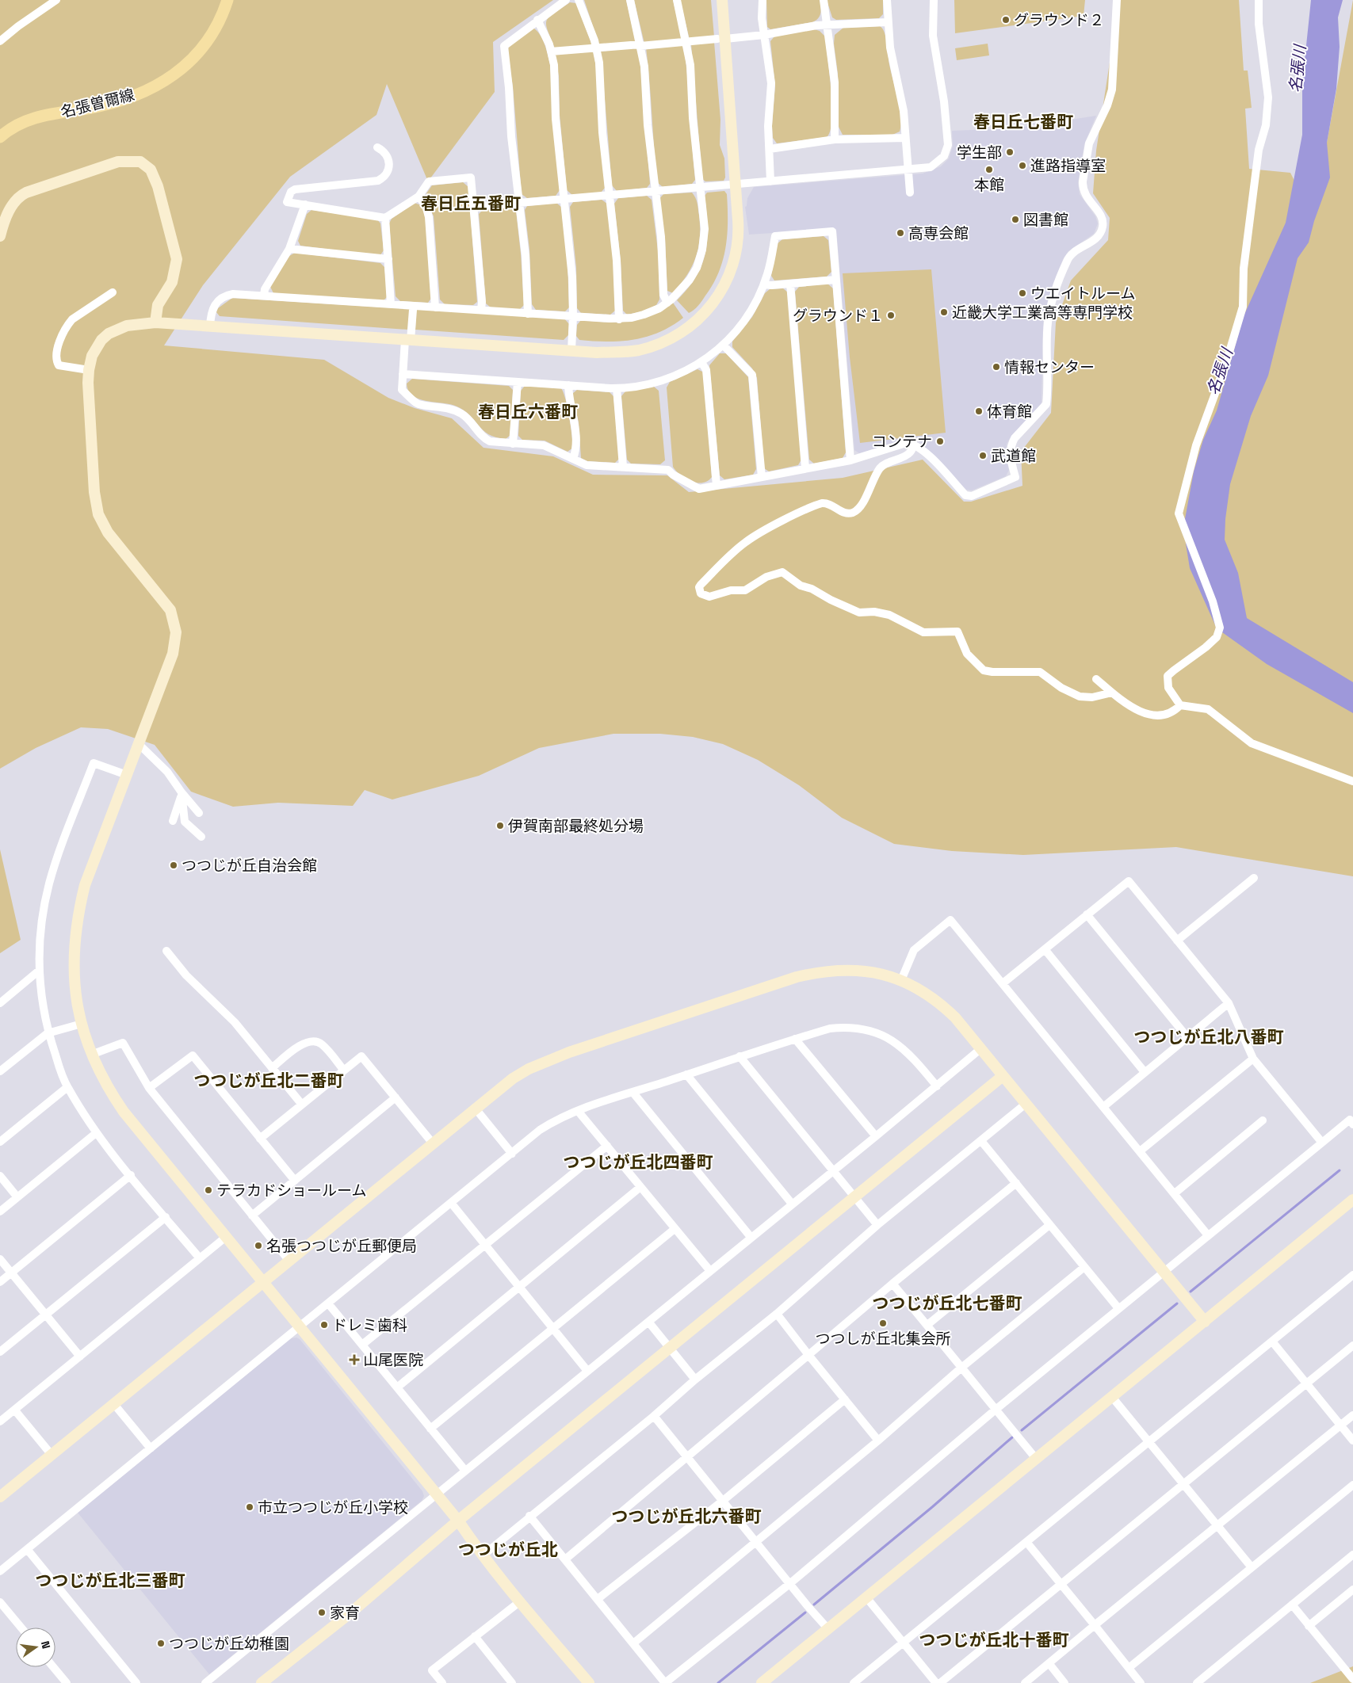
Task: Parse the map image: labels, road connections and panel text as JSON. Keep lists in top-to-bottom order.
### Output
{
  "streets": {
    "main road": ["名張曽爾線"]
  },
  "districts": [
    "春日丘七番町",
    "春日丘五番町",
    "春日丘六番町",
    "つつじが丘北八番町",
    "つつじが丘北二番町",
    "つつじが丘北四番町",
    "つつじが丘北七番町",
    "つつじが丘北六番町",
    "つつじが丘北",
    "つつじが丘北三番町",
    "つつじが丘北十番町"
  ],
  "water": ["名張川"],
  "places": {
    "other": [
      "グラウンド２",
      "学生部",
      "進路指導室",
      "本館",
      "図書館",
      "高専会館",
      "ウエイトルーム",
      "近畿大学工業高等専門学校",
      "グラウンド１",
      "情報センター",
      "体育館",
      "コンテナ",
      "武道館",
      "伊賀南部最終処分場",
      "つつじが丘自治会館",
      "テラカドショールーム",
      "名張つつじが丘郵便局",
      "つつしが丘北集会所",
      "ドレミ歯科",
      "市立つつじが丘小学校",
      "家育",
      "つつじが丘幼稚園"
    ],
    "health": ["山尾医院"]
  },
  "north": "right"
}
